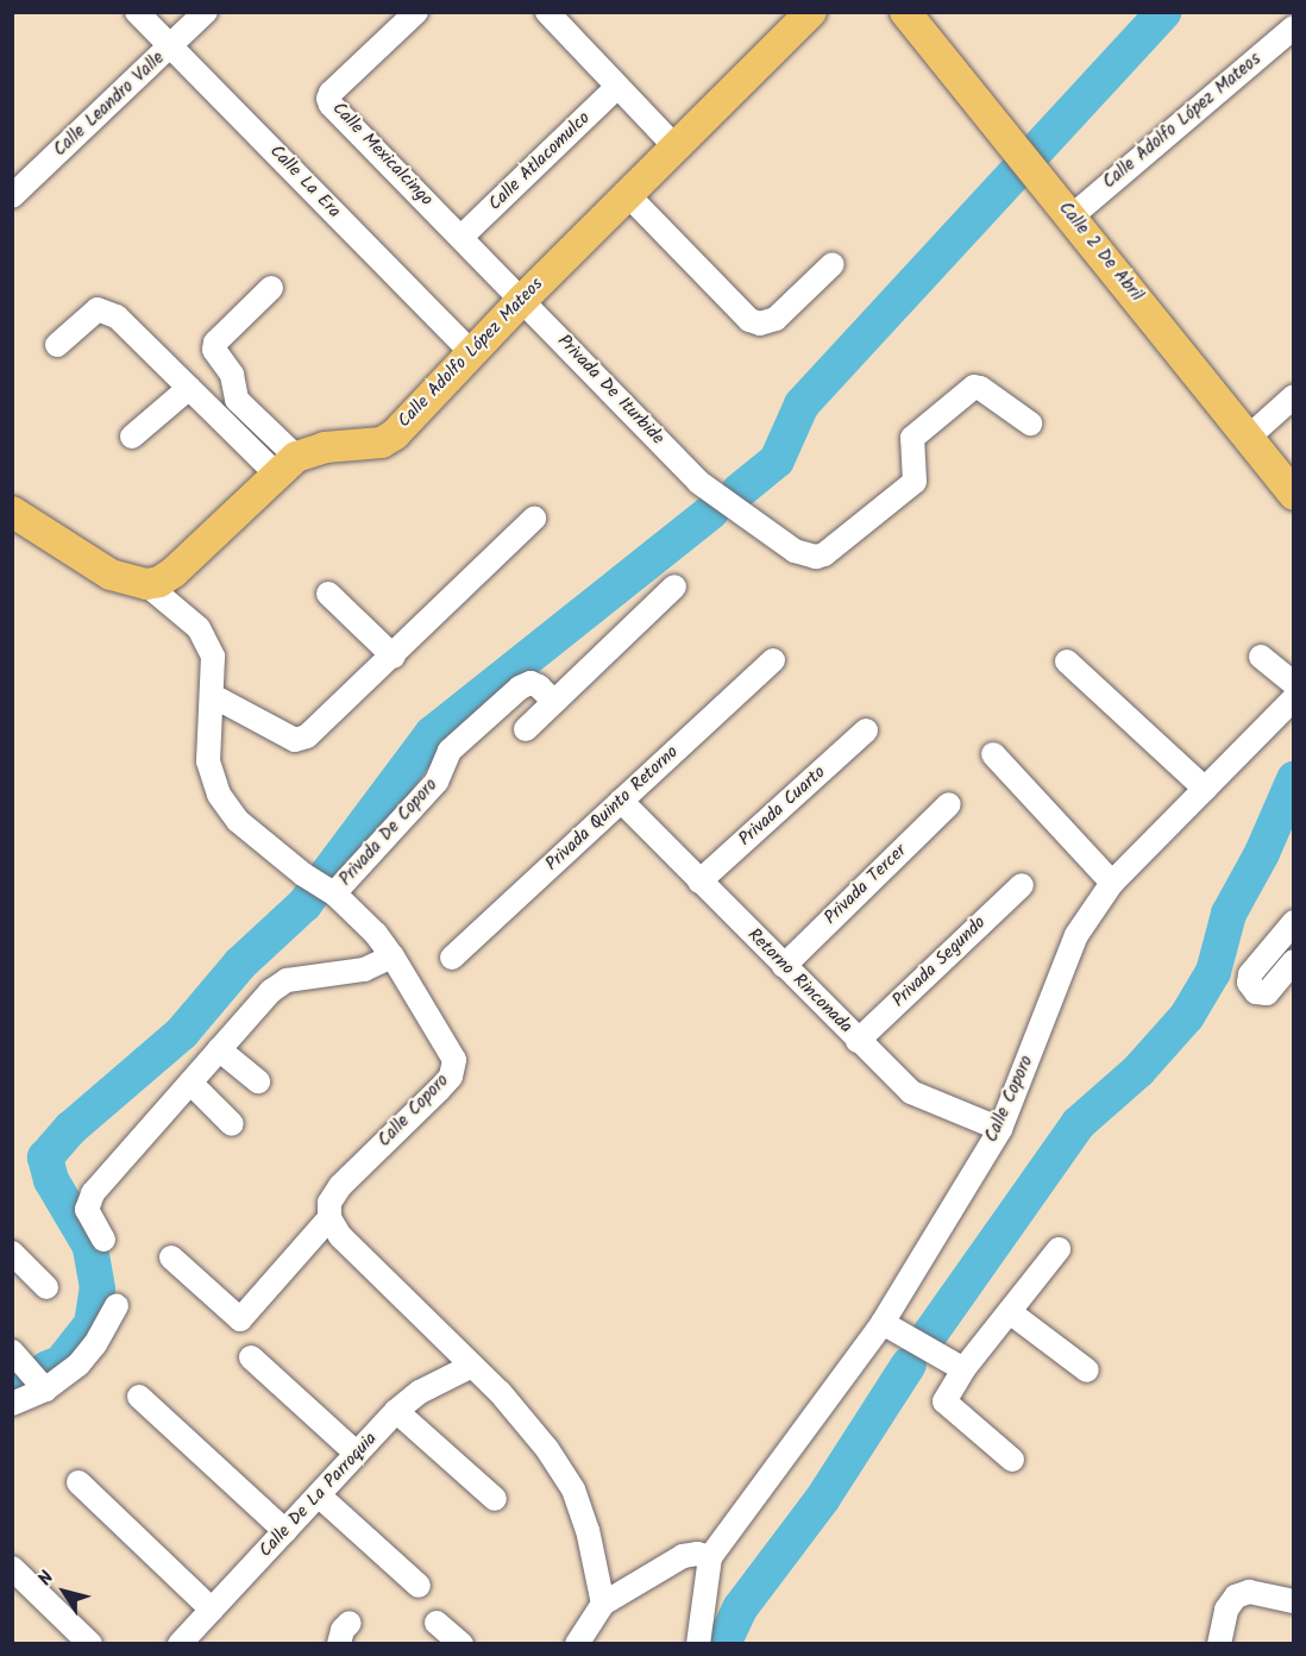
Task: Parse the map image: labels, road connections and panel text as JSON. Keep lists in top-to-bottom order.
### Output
{
  "streets": {
    "main road": ["Calle Adolfo López Mateos", "Calle 2 De Abril"],
    "street": [
      "Calle Leandro Valle",
      "Calle Mexicalcingo",
      "Calle Atlacomulco",
      "Calle La Era",
      "Privada De Iturbide",
      "Privada Cuarto",
      "Privada Quinto Retorno",
      "Privada De Coporo",
      "Privada Tercer",
      "Privada Segundo",
      "Retorno Rinconada",
      "Calle Coporo",
      "Calle De La Parroquia"
    ]
  },
  "crossings": [
    ["Calle Leandro Valle", "Calle La Era"],
    ["Calle Adolfo López Mateos", "Calle Mexicalcingo"],
    ["Calle Adolfo López Mateos", "Calle La Era"],
    ["Calle Adolfo López Mateos", "Calle 2 De Abril"],
    ["Calle Adolfo López Mateos", "Privada De Iturbide"],
    ["Calle Adolfo López Mateos", "Calle Coporo"],
    ["Calle Mexicalcingo", "Calle Atlacomulco"],
    ["Calle Mexicalcingo", "Privada De Iturbide"],
    ["Privada Cuarto", "Retorno Rinconada"],
    ["Privada Quinto Retorno", "Retorno Rinconada"],
    ["Privada De Coporo", "Calle Coporo"],
    ["Privada Tercer", "Retorno Rinconada"],
    ["Privada Segundo", "Retorno Rinconada"],
    ["Retorno Rinconada", "Calle Coporo"]
  ],
  "north": "top left"
}
